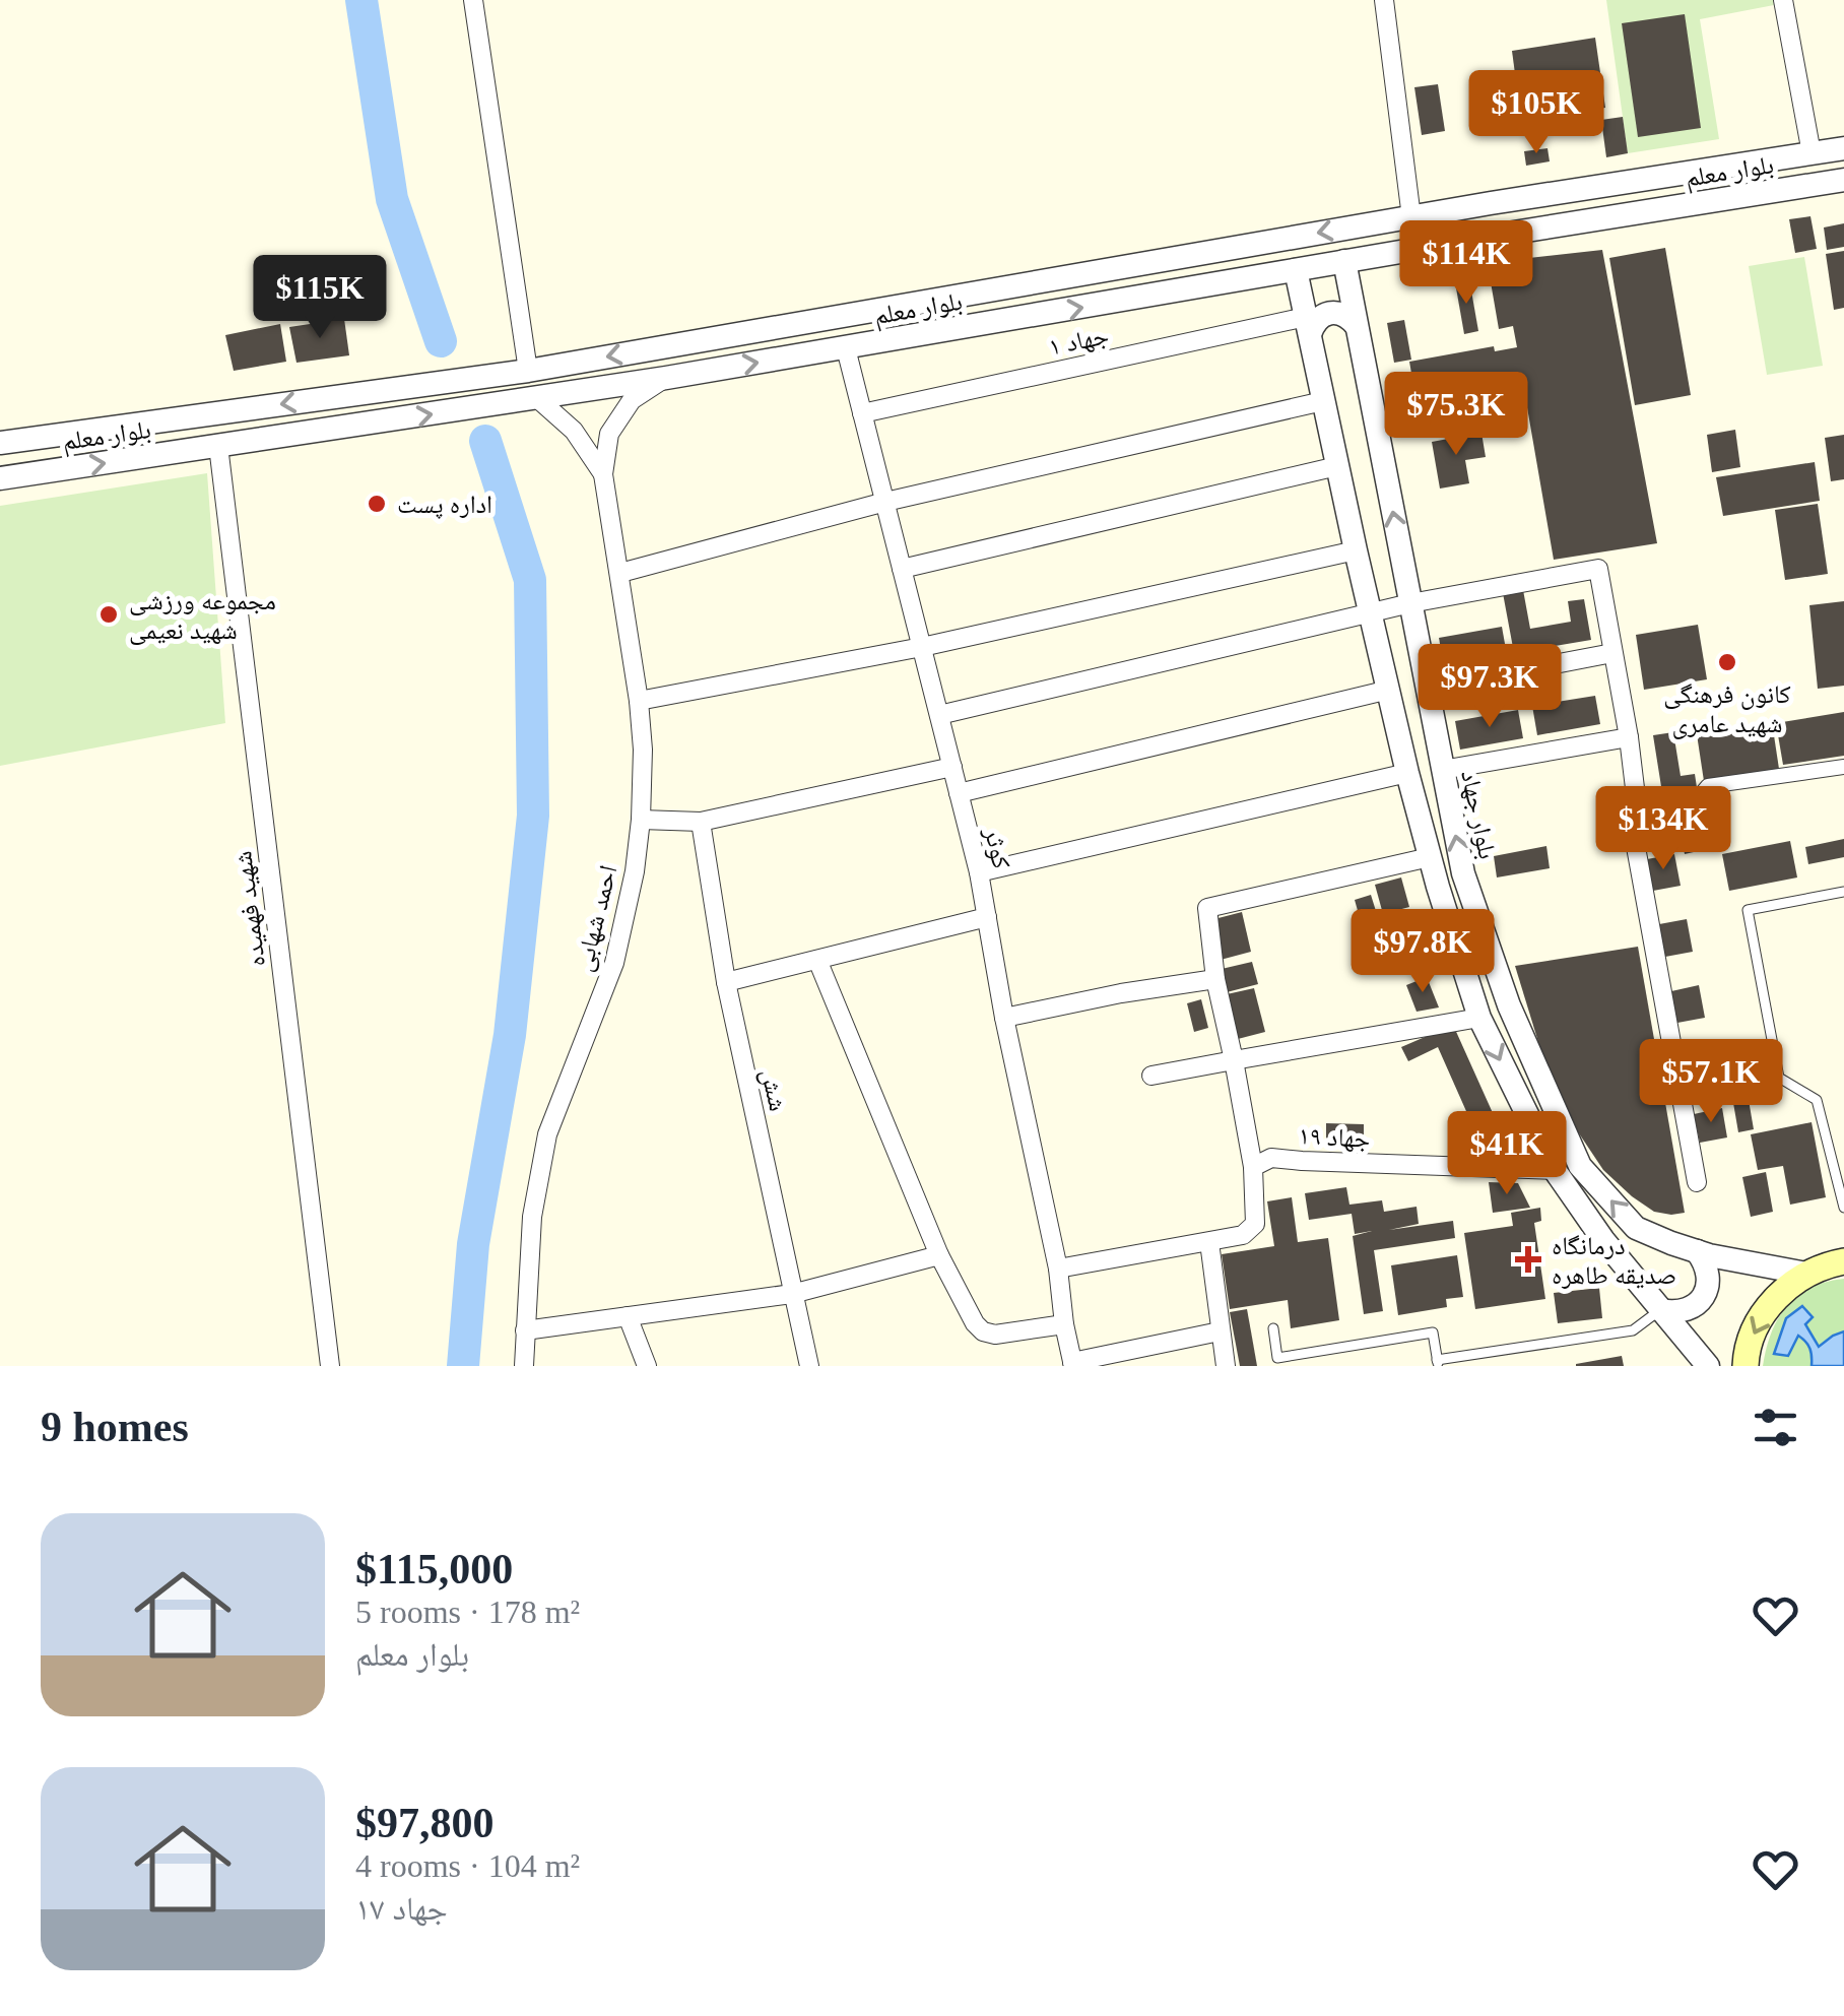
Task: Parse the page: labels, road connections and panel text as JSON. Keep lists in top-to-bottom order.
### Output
{
  "streets": {
    "street": [
      "بلوار معلم",
      "جهاد ۱",
      "بلوار جهاد",
      "کوثر",
      "شهید فهمیده",
      "احمد شهابی",
      "شش",
      "جهاد ۱۹"
    ]
  },
  "crossings": [
    ["بلوار معلم", "بلوار جهاد"],
    ["بلوار معلم", "کوثر"],
    ["بلوار معلم", "شهید فهمیده"],
    ["بلوار معلم", "احمد شهابی"],
    ["جهاد ۱", "کوثر"]
  ],
  "places": {
    "other": ["اداره پست", "مجموعه ورزشی شهید نعیمی", "کانون فرهنگی شهید عامری"],
    "health": ["درمانگاه صدیقه طاهره"]
  },
  "page": {
    "price": [
      "$105K",
      "$114K",
      "$115K",
      "$75.3K",
      "$97.3K",
      "$134K",
      "$97.8K",
      "$57.1K",
      "$41K"
    ],
    "heading": "9 homes",
    "list": [
      {
        "name": "$115,000",
        "note": "5 rooms · 178 m² · بلوار معلم"
      },
      {
        "name": "$97,800",
        "note": "4 rooms · 104 m² · جهاد ۱۷"
      }
    ]
  }
}
